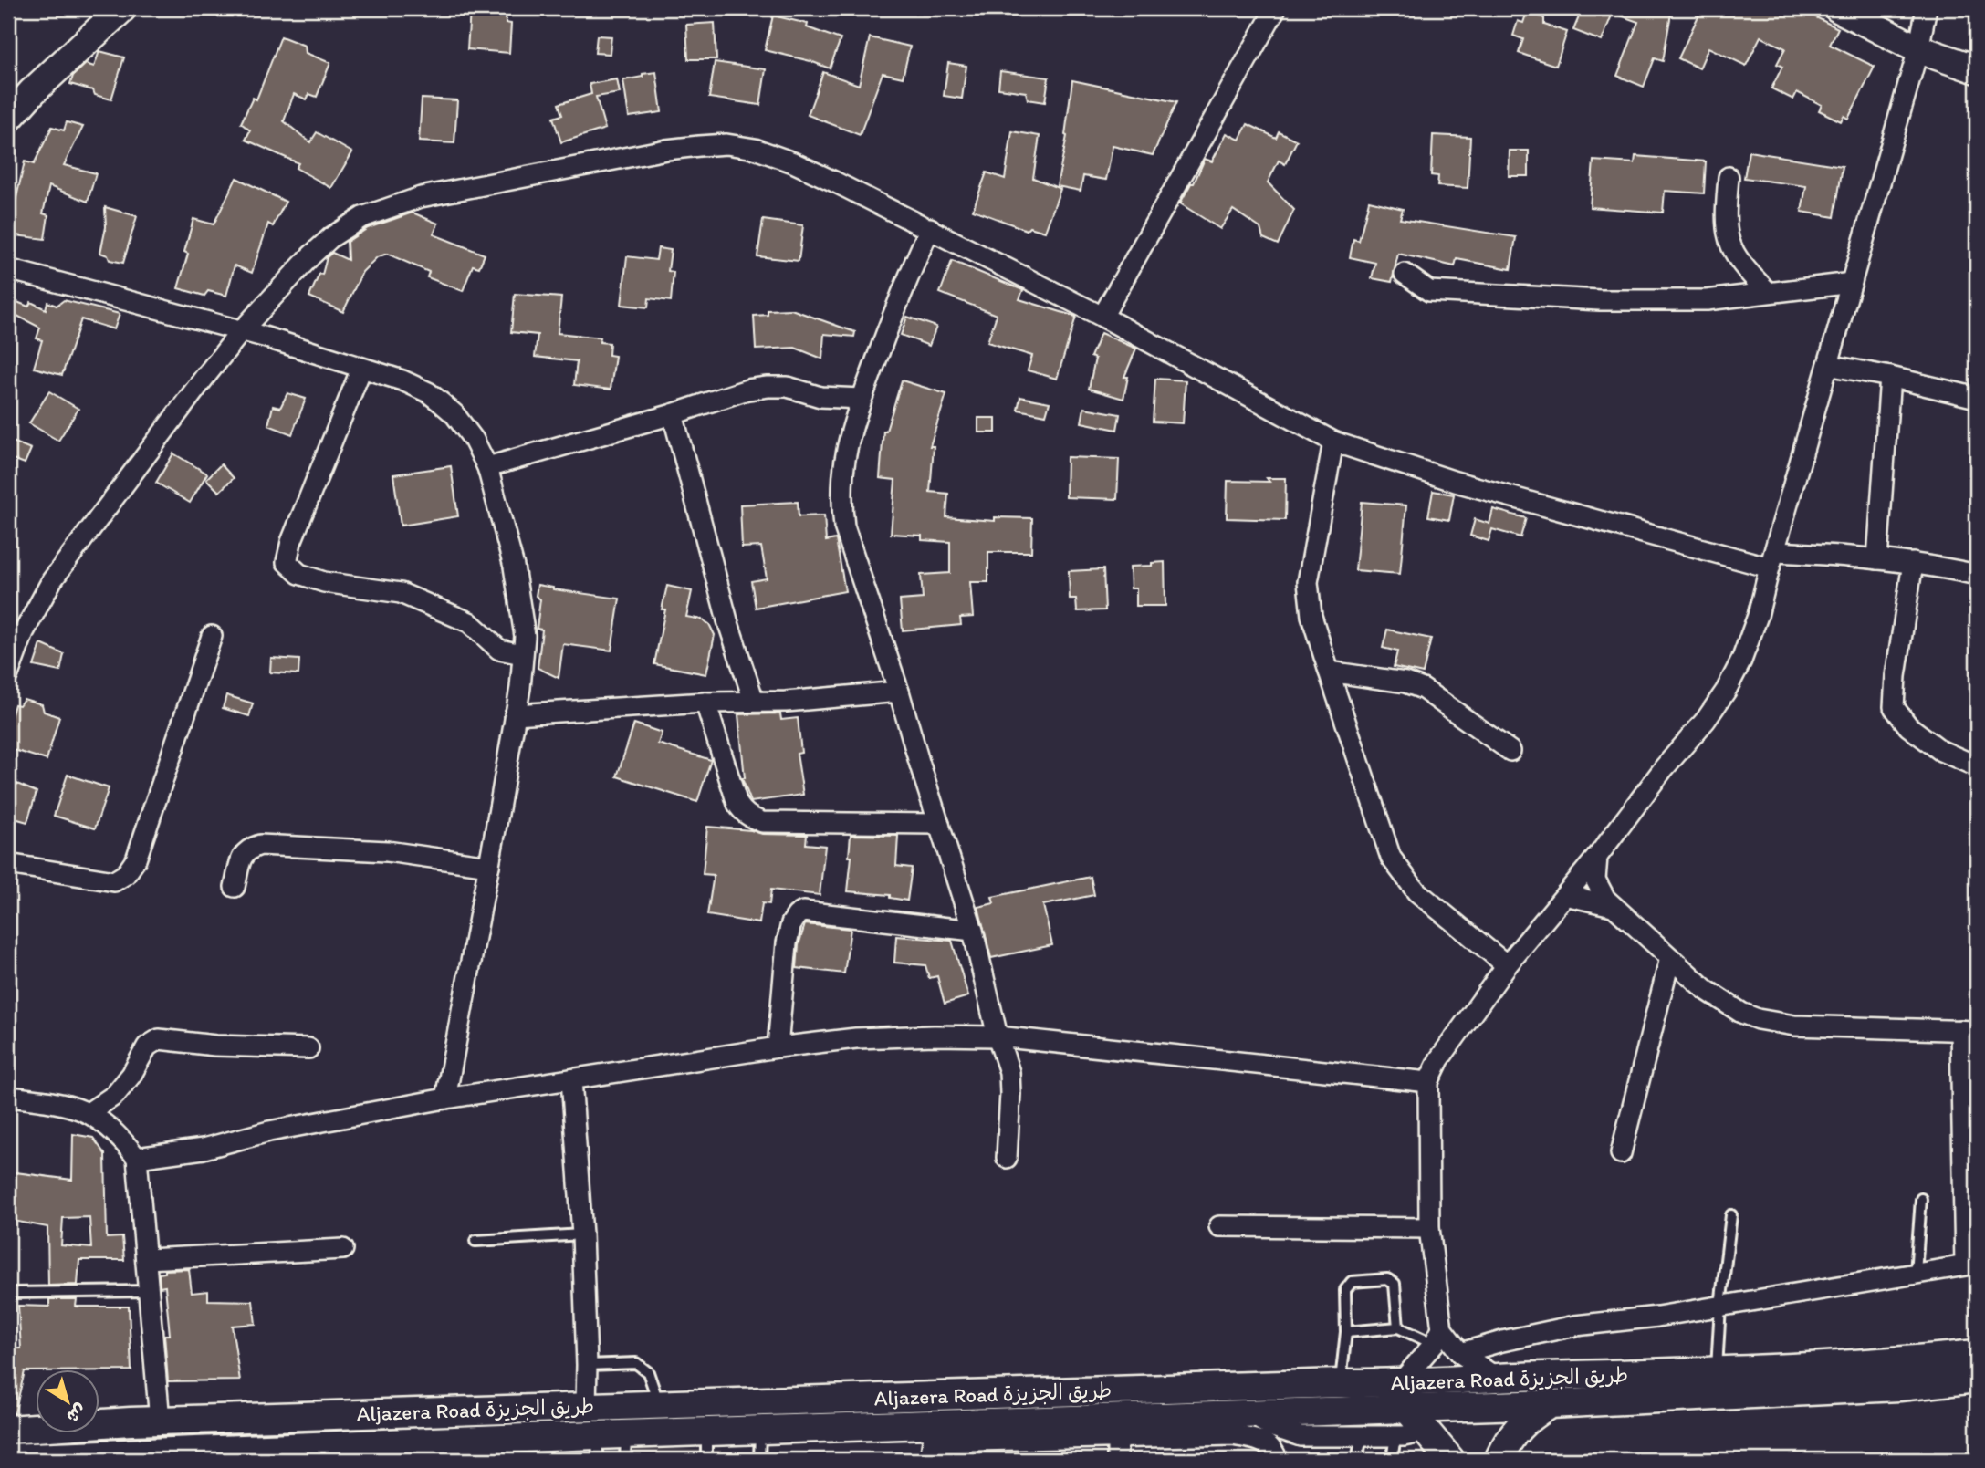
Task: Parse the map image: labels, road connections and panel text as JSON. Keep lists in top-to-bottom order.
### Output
{
  "streets": {
    "main road": ["Aljazera Road طريق الجزيزة"]
  },
  "north": "bottom right"
}
